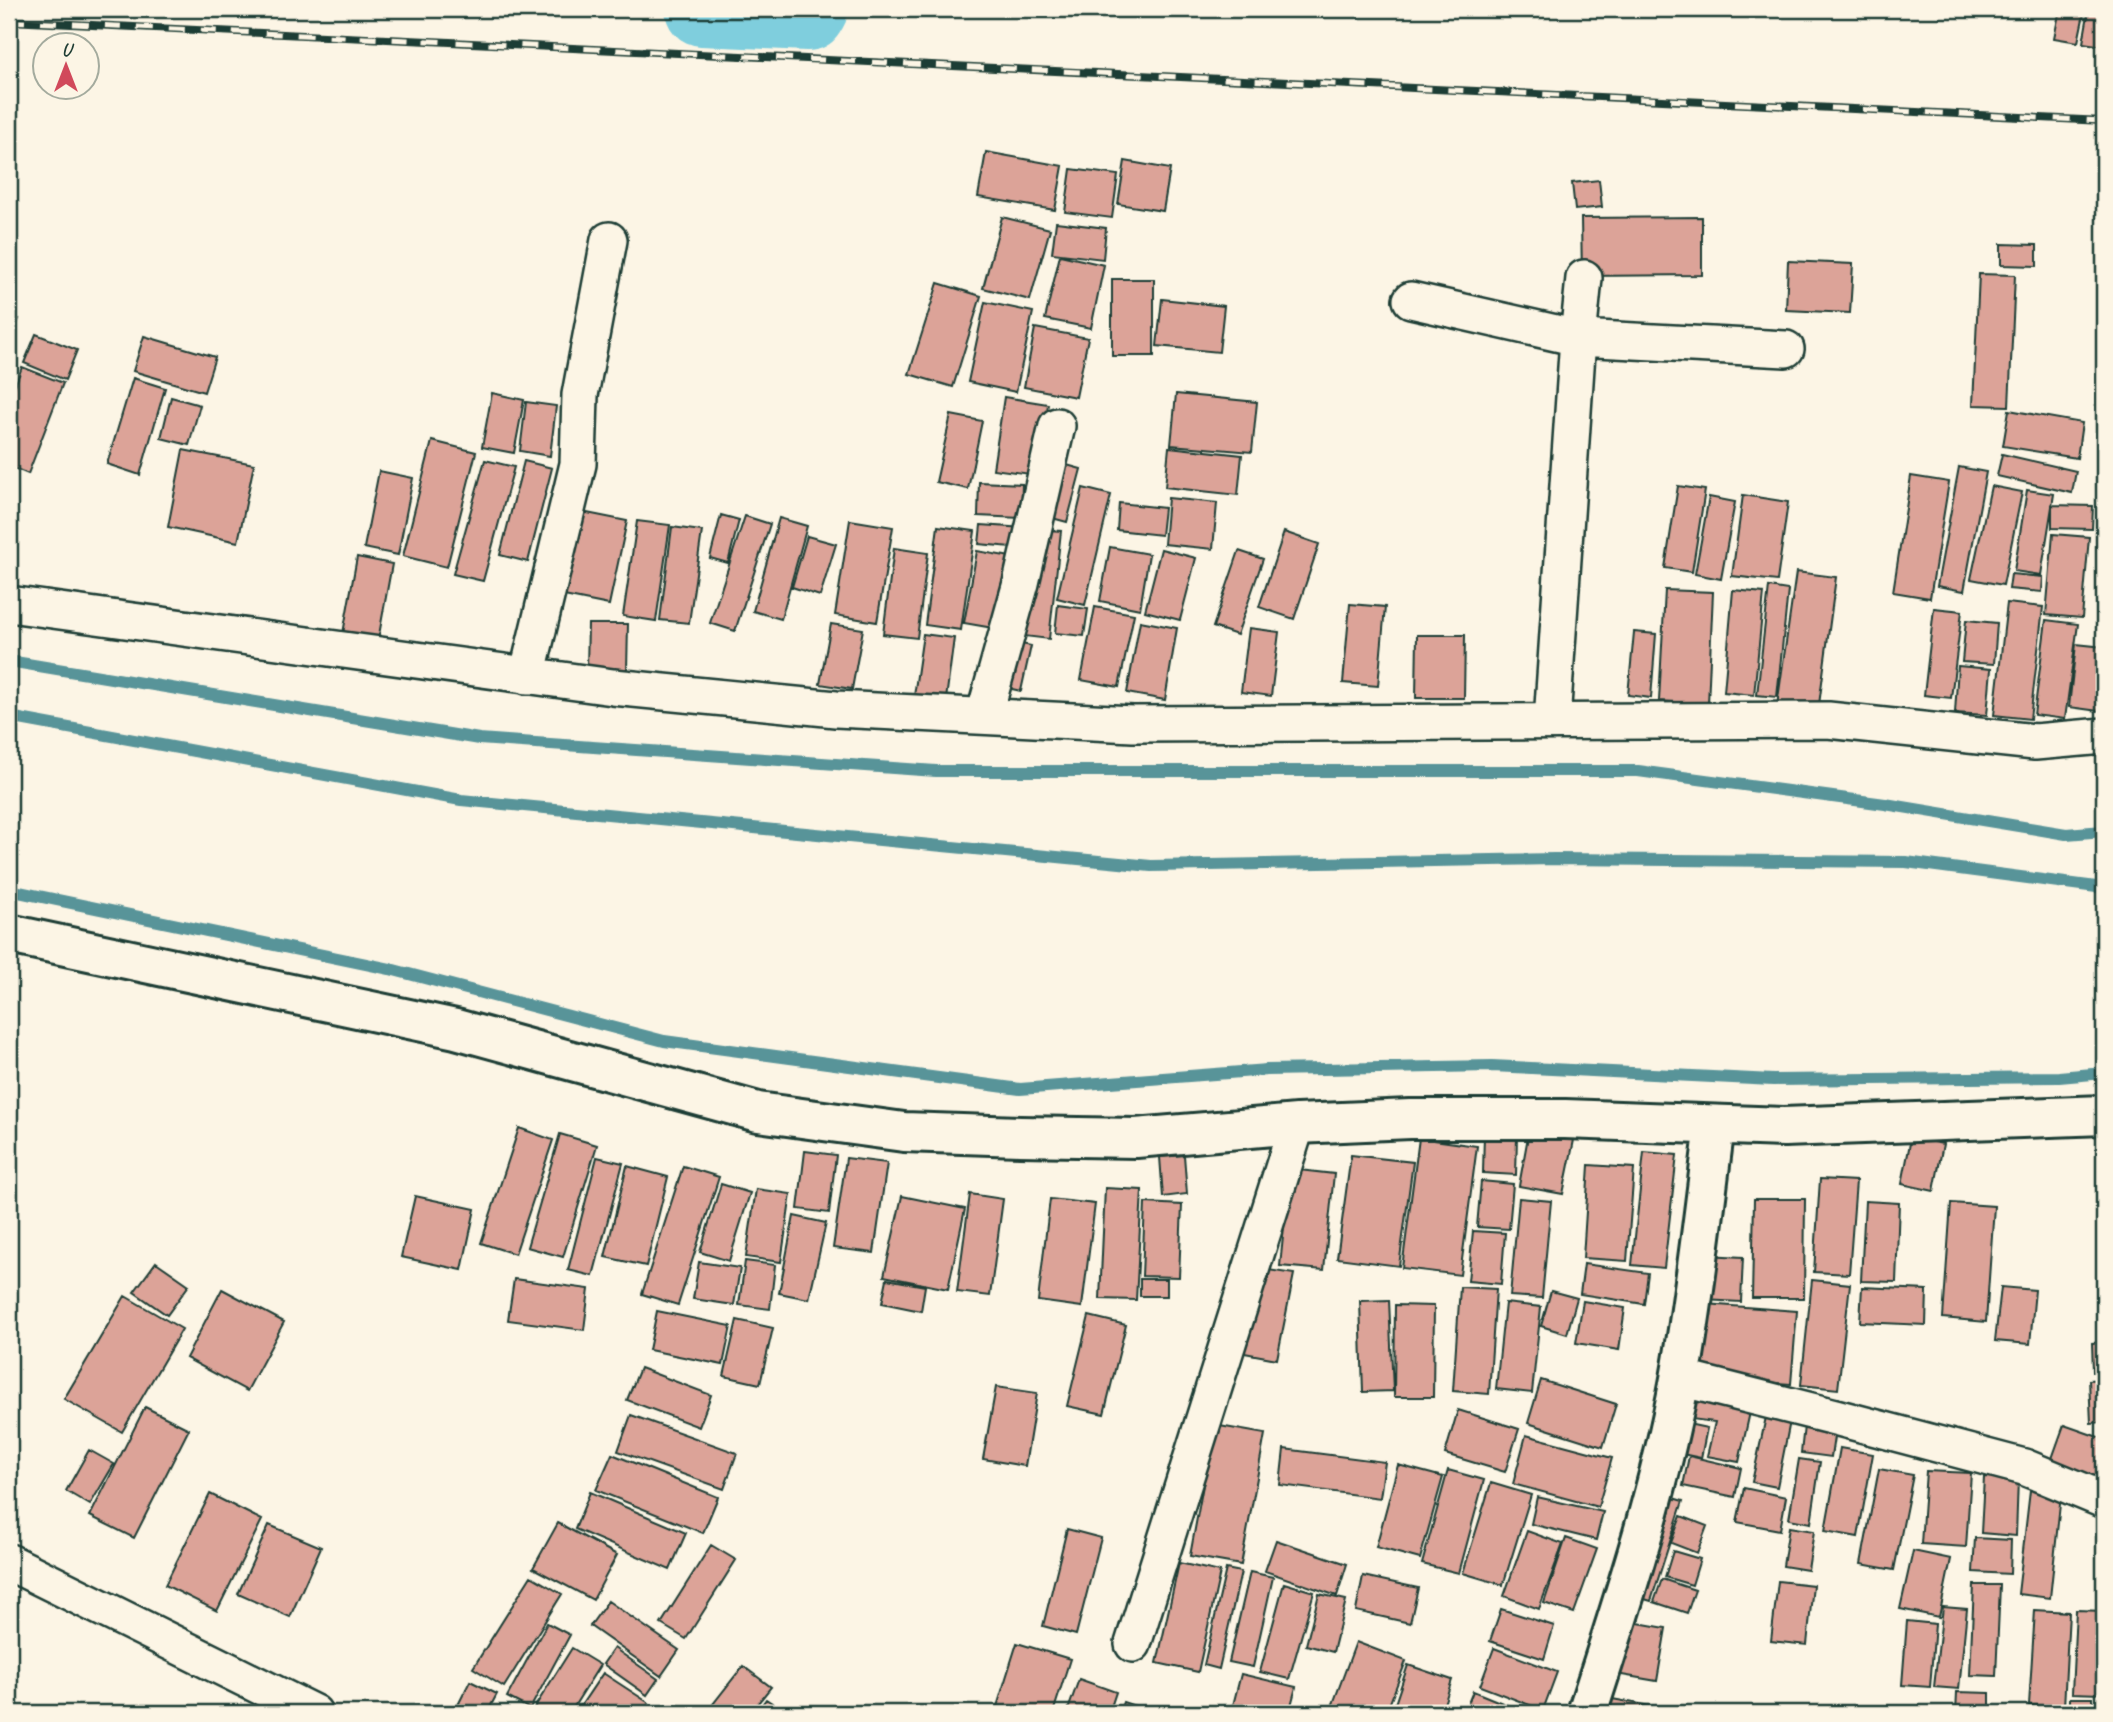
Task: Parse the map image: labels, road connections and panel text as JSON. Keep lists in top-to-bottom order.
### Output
{
  "north": "top"
}
